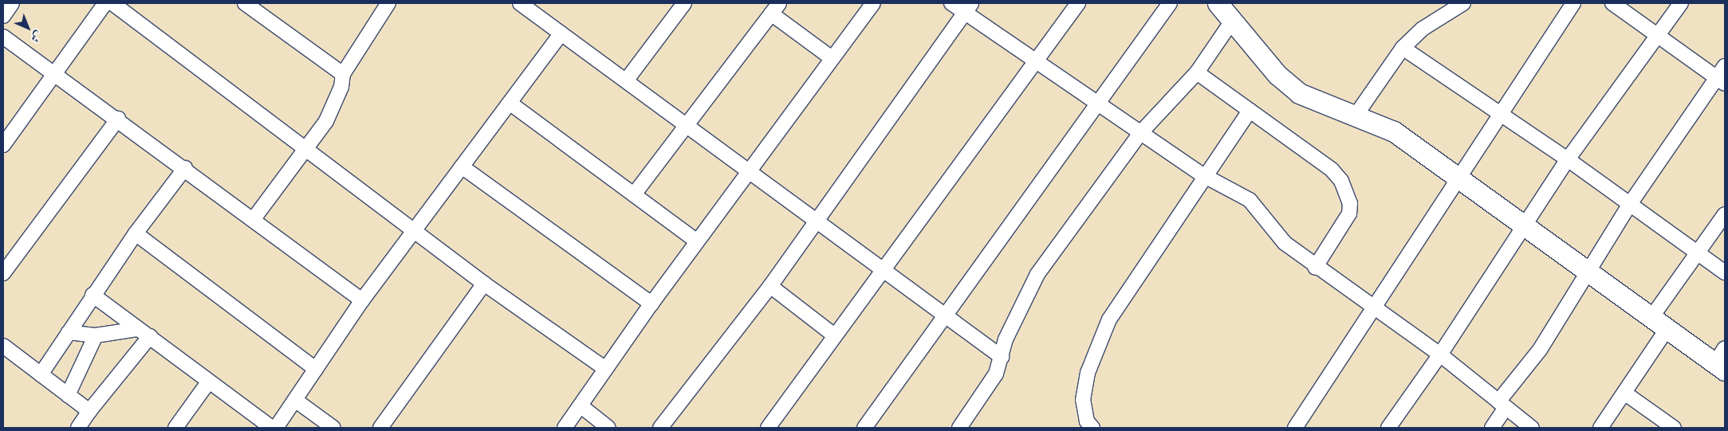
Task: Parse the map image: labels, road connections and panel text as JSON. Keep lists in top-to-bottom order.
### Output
{
  "north": "bottom right"
}
